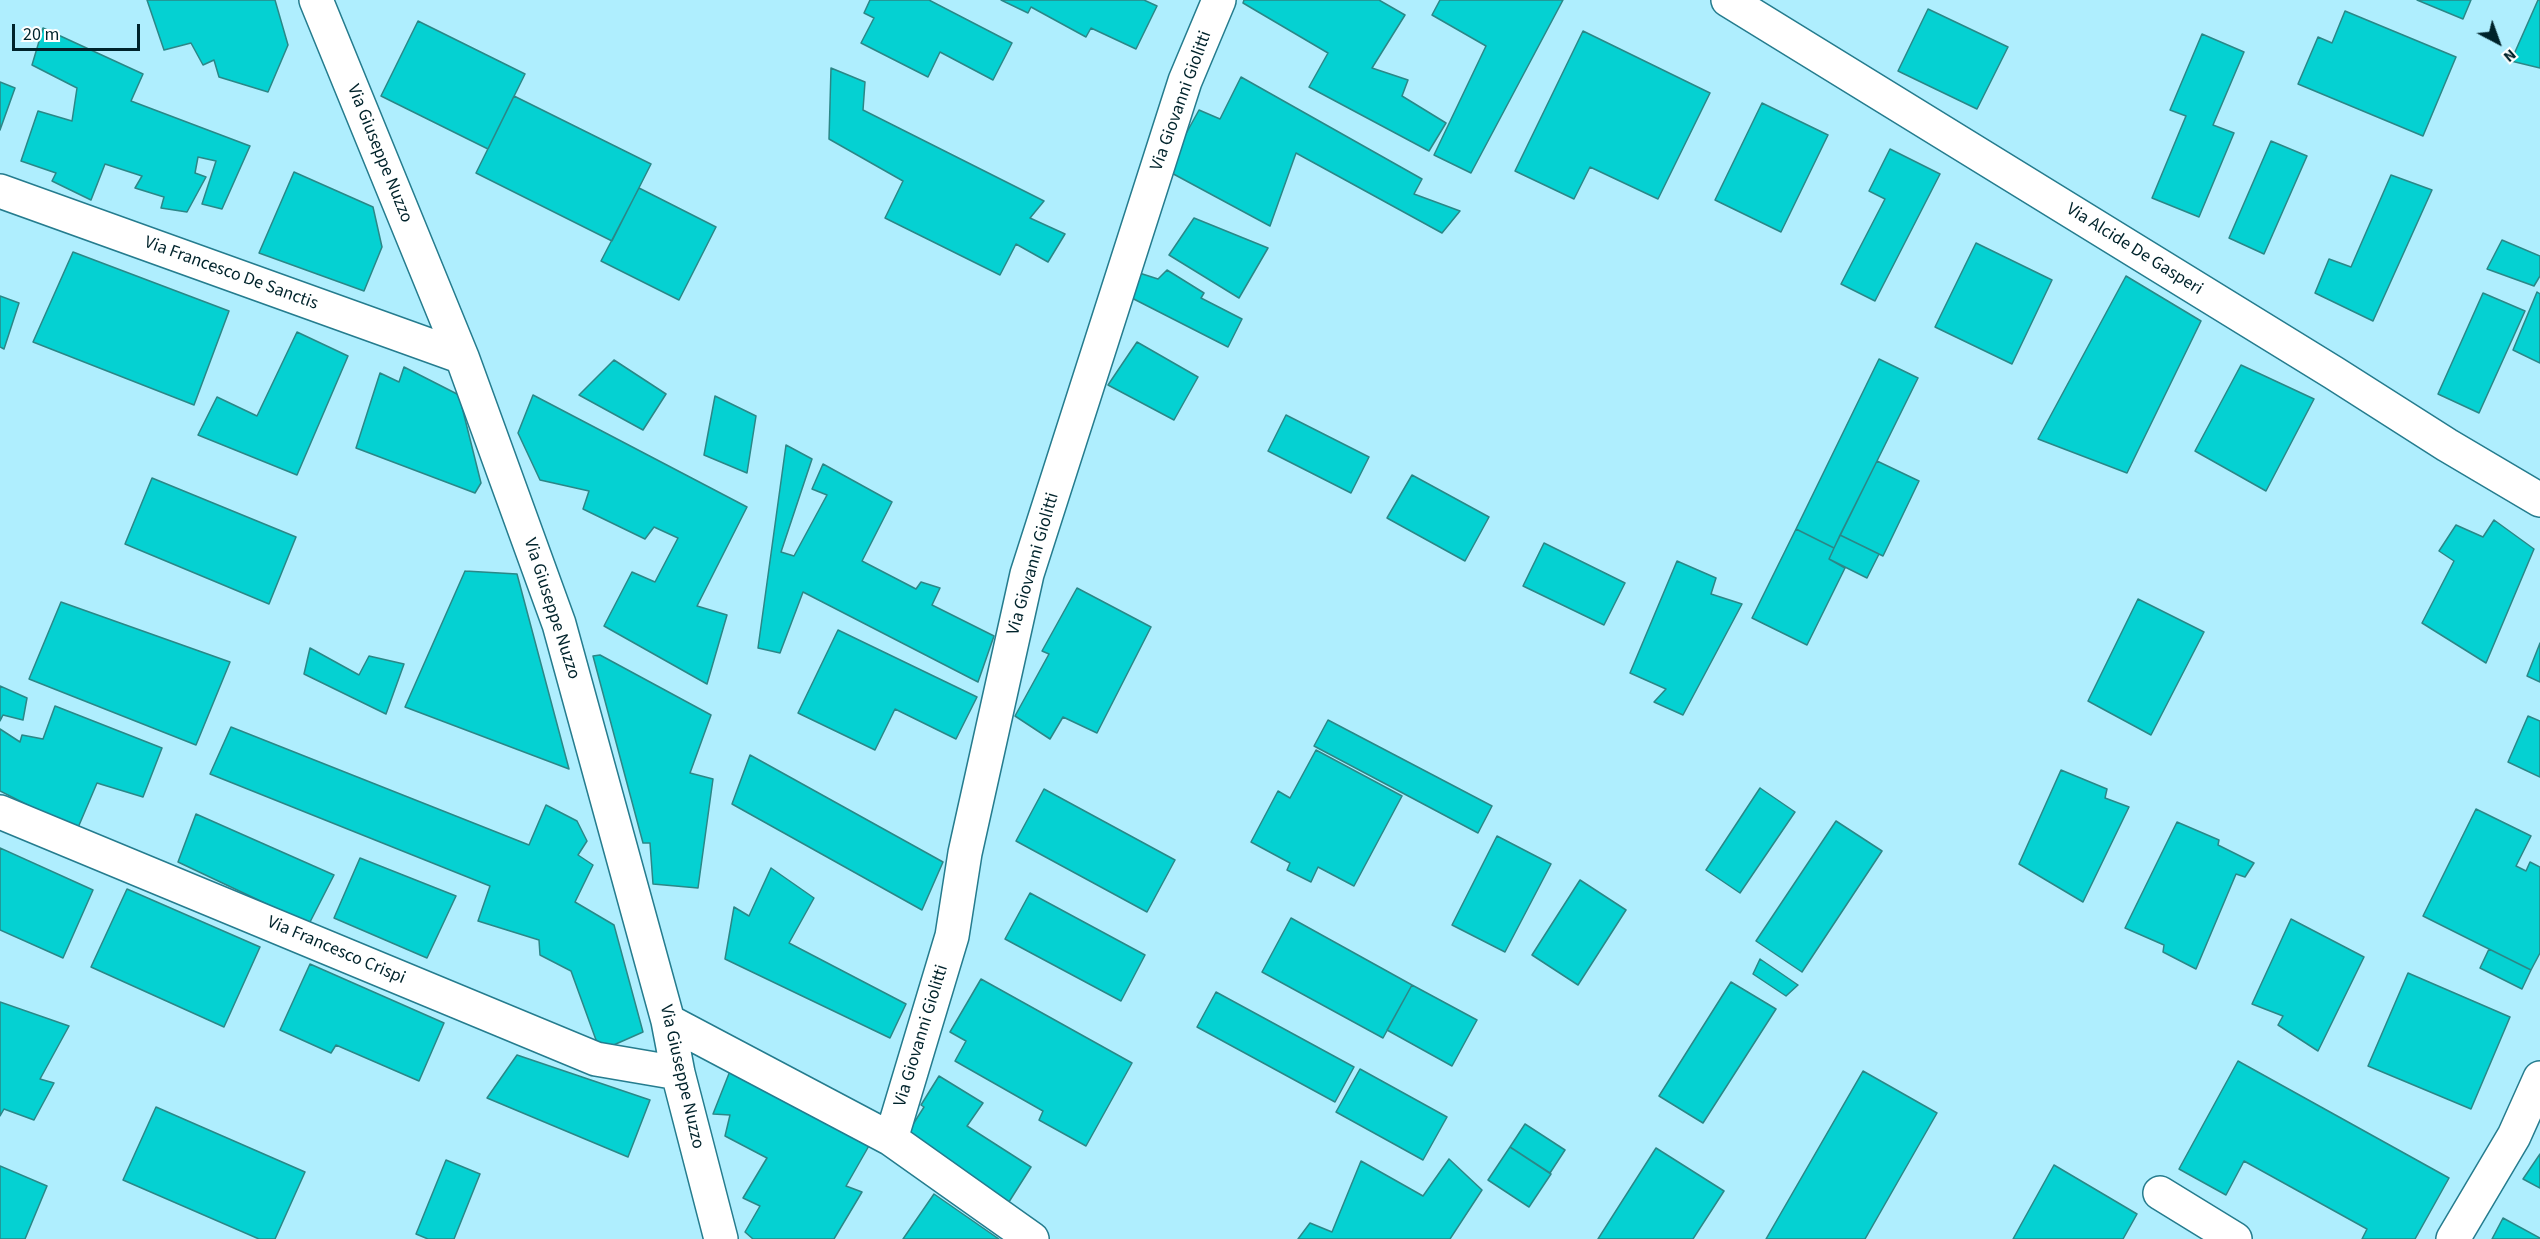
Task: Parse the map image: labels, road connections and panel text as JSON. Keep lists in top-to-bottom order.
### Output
{
  "streets": {
    "street": [
      "Via Giovanni Giolitti",
      "Via Giuseppe Nuzzo",
      "Via Alcide De Gasperi",
      "Via Francesco De Sanctis",
      "Via Francesco Crispi"
    ]
  },
  "crossings": [
    ["Via Giuseppe Nuzzo", "Via Francesco De Sanctis"],
    ["Via Giuseppe Nuzzo", "Via Francesco Crispi"]
  ],
  "scale_bar": "20 m",
  "north": "bottom right"
}
